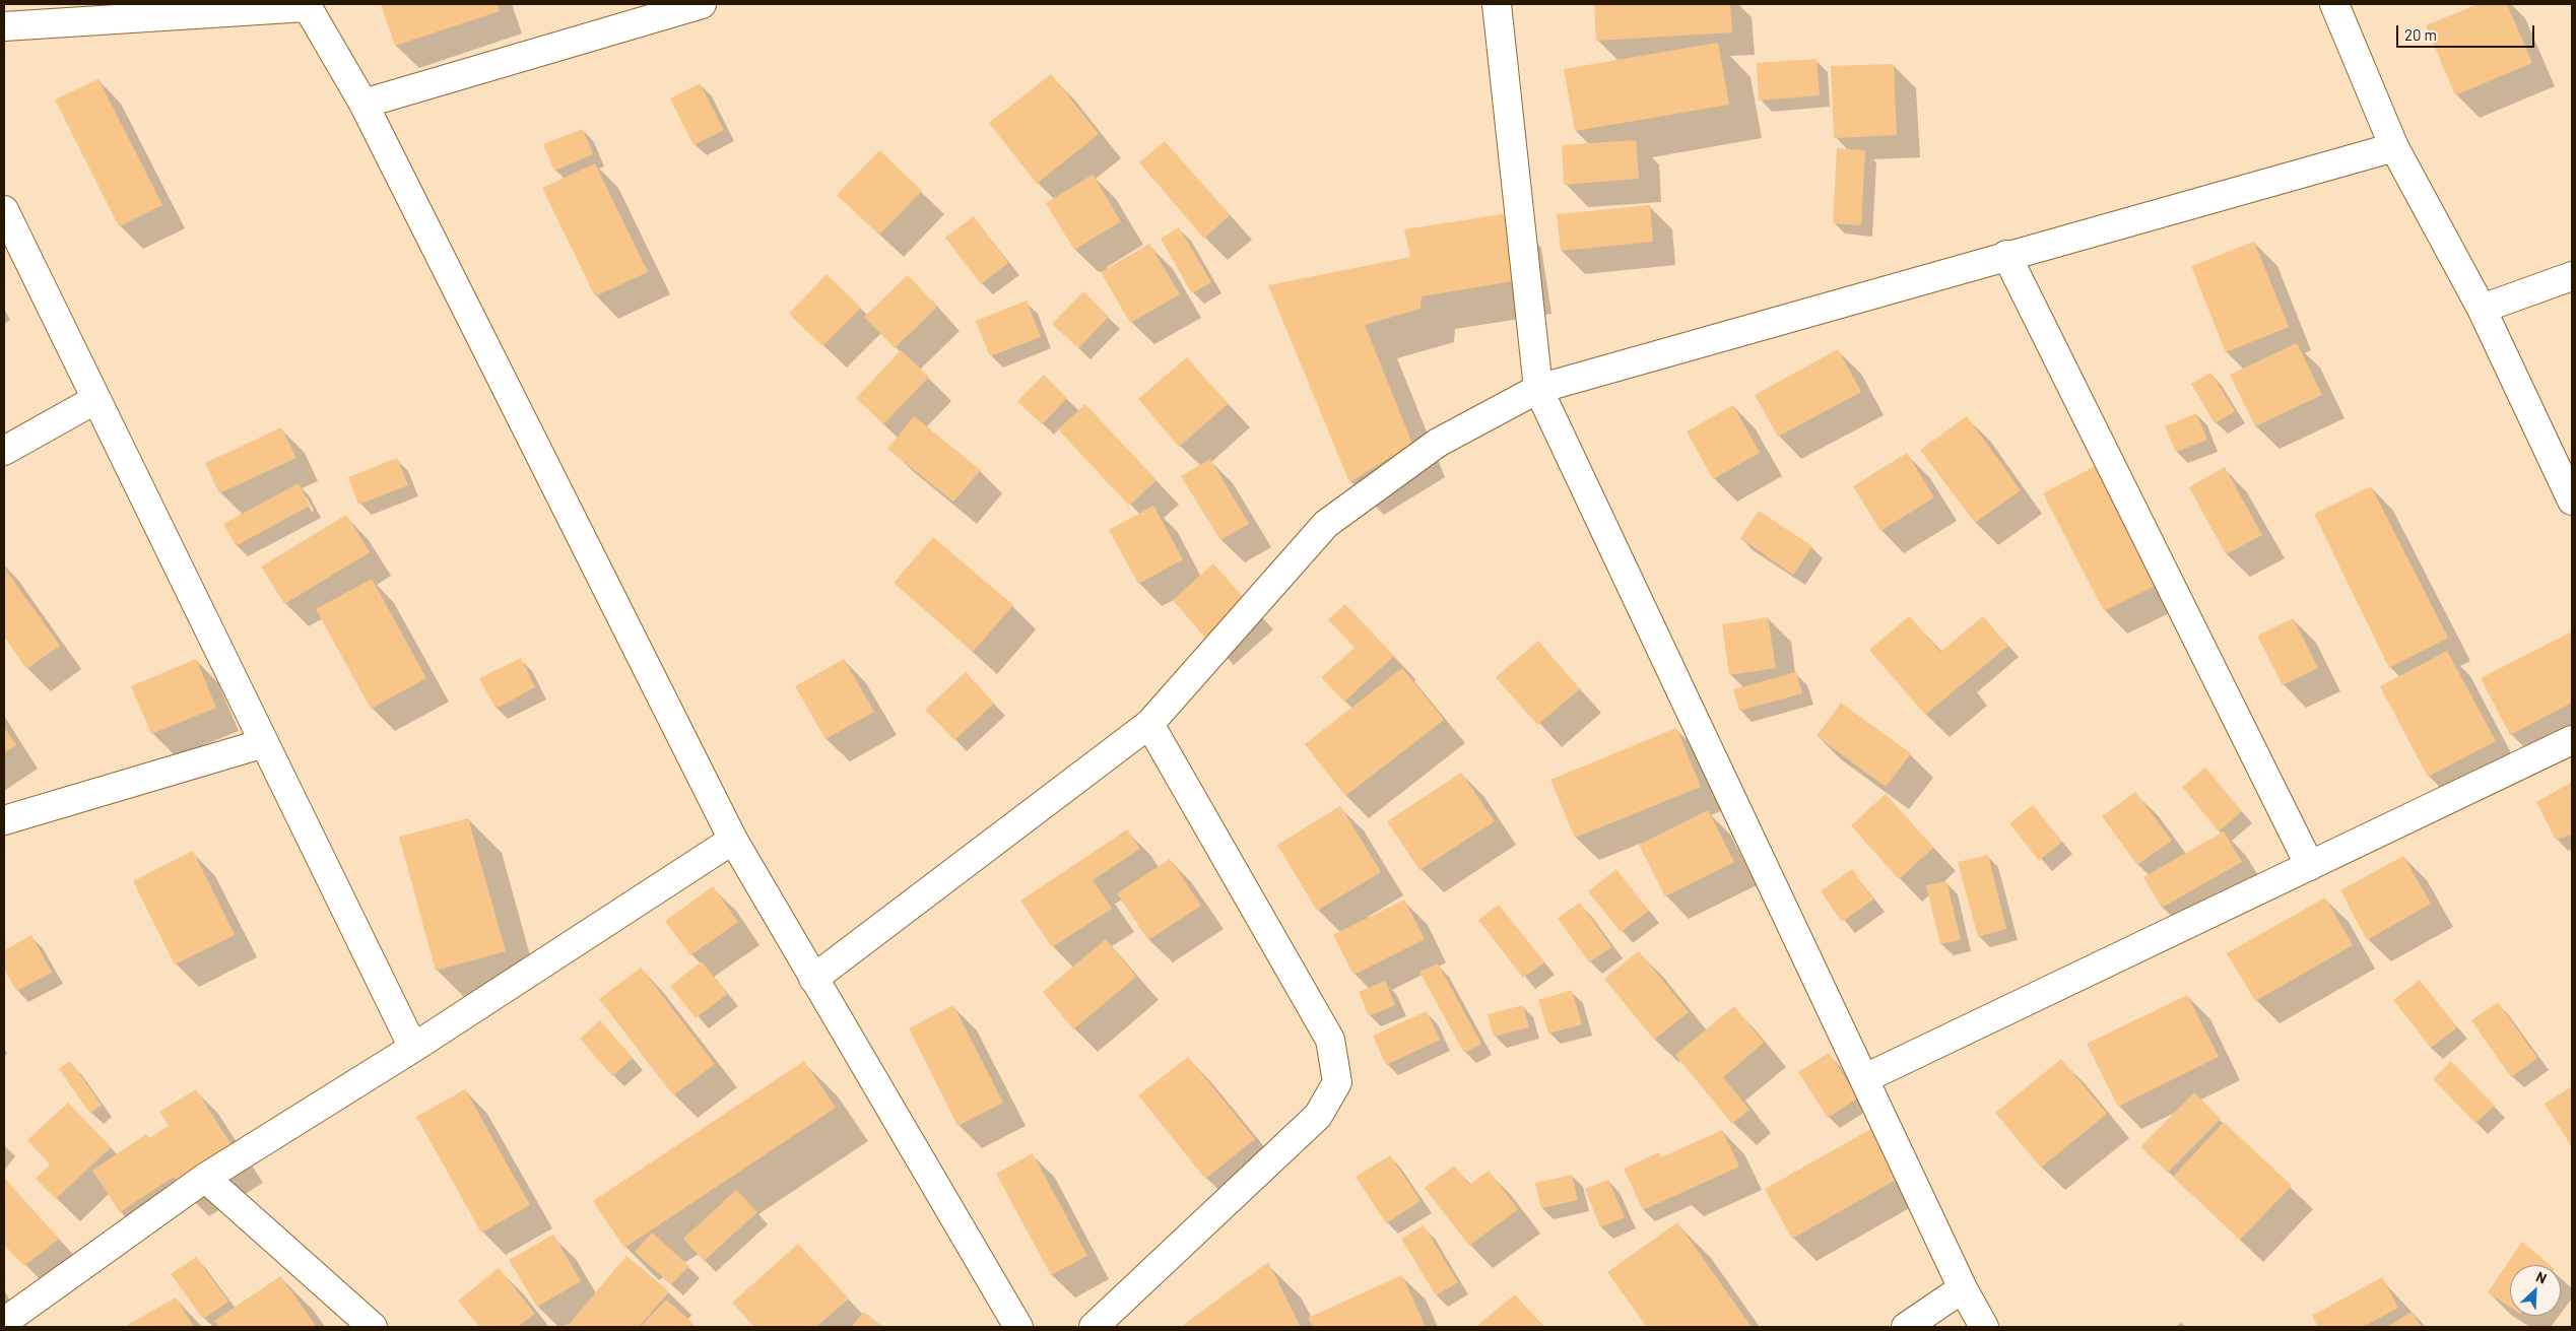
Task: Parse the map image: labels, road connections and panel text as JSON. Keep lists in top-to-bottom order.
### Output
{
  "scale_bar": "20 m",
  "north": "top right"
}
